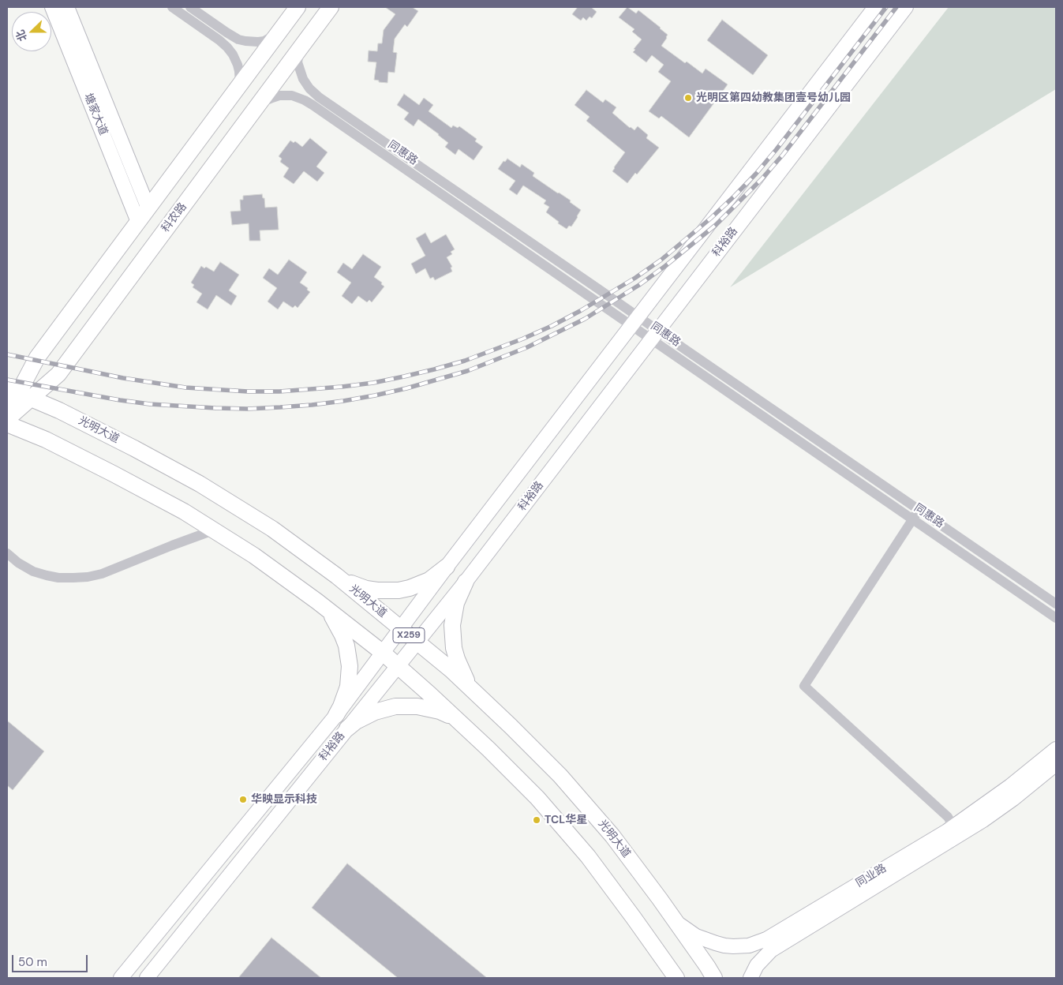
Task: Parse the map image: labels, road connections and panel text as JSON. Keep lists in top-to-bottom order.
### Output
{
  "streets": {
    "main road": [
      "塘家大道",
      "科农路",
      "科裕路",
      "光明大道",
      "X259",
      "同业路"
    ],
    "street": ["同惠路"]
  },
  "crossings": [
    ["塘家大道", "科农路"],
    ["同惠路", "科农路"],
    ["同惠路", "科裕路"],
    ["科农路", "光明大道"],
    ["科裕路", "光明大道"],
    ["科裕路", "X259"],
    ["光明大道", "同业路"]
  ],
  "places": ["光明区第四幼教集团壹号幼儿园", "华映显示科技", "TCL华星"],
  "scale_bar": "50 m",
  "north": "left"
}
